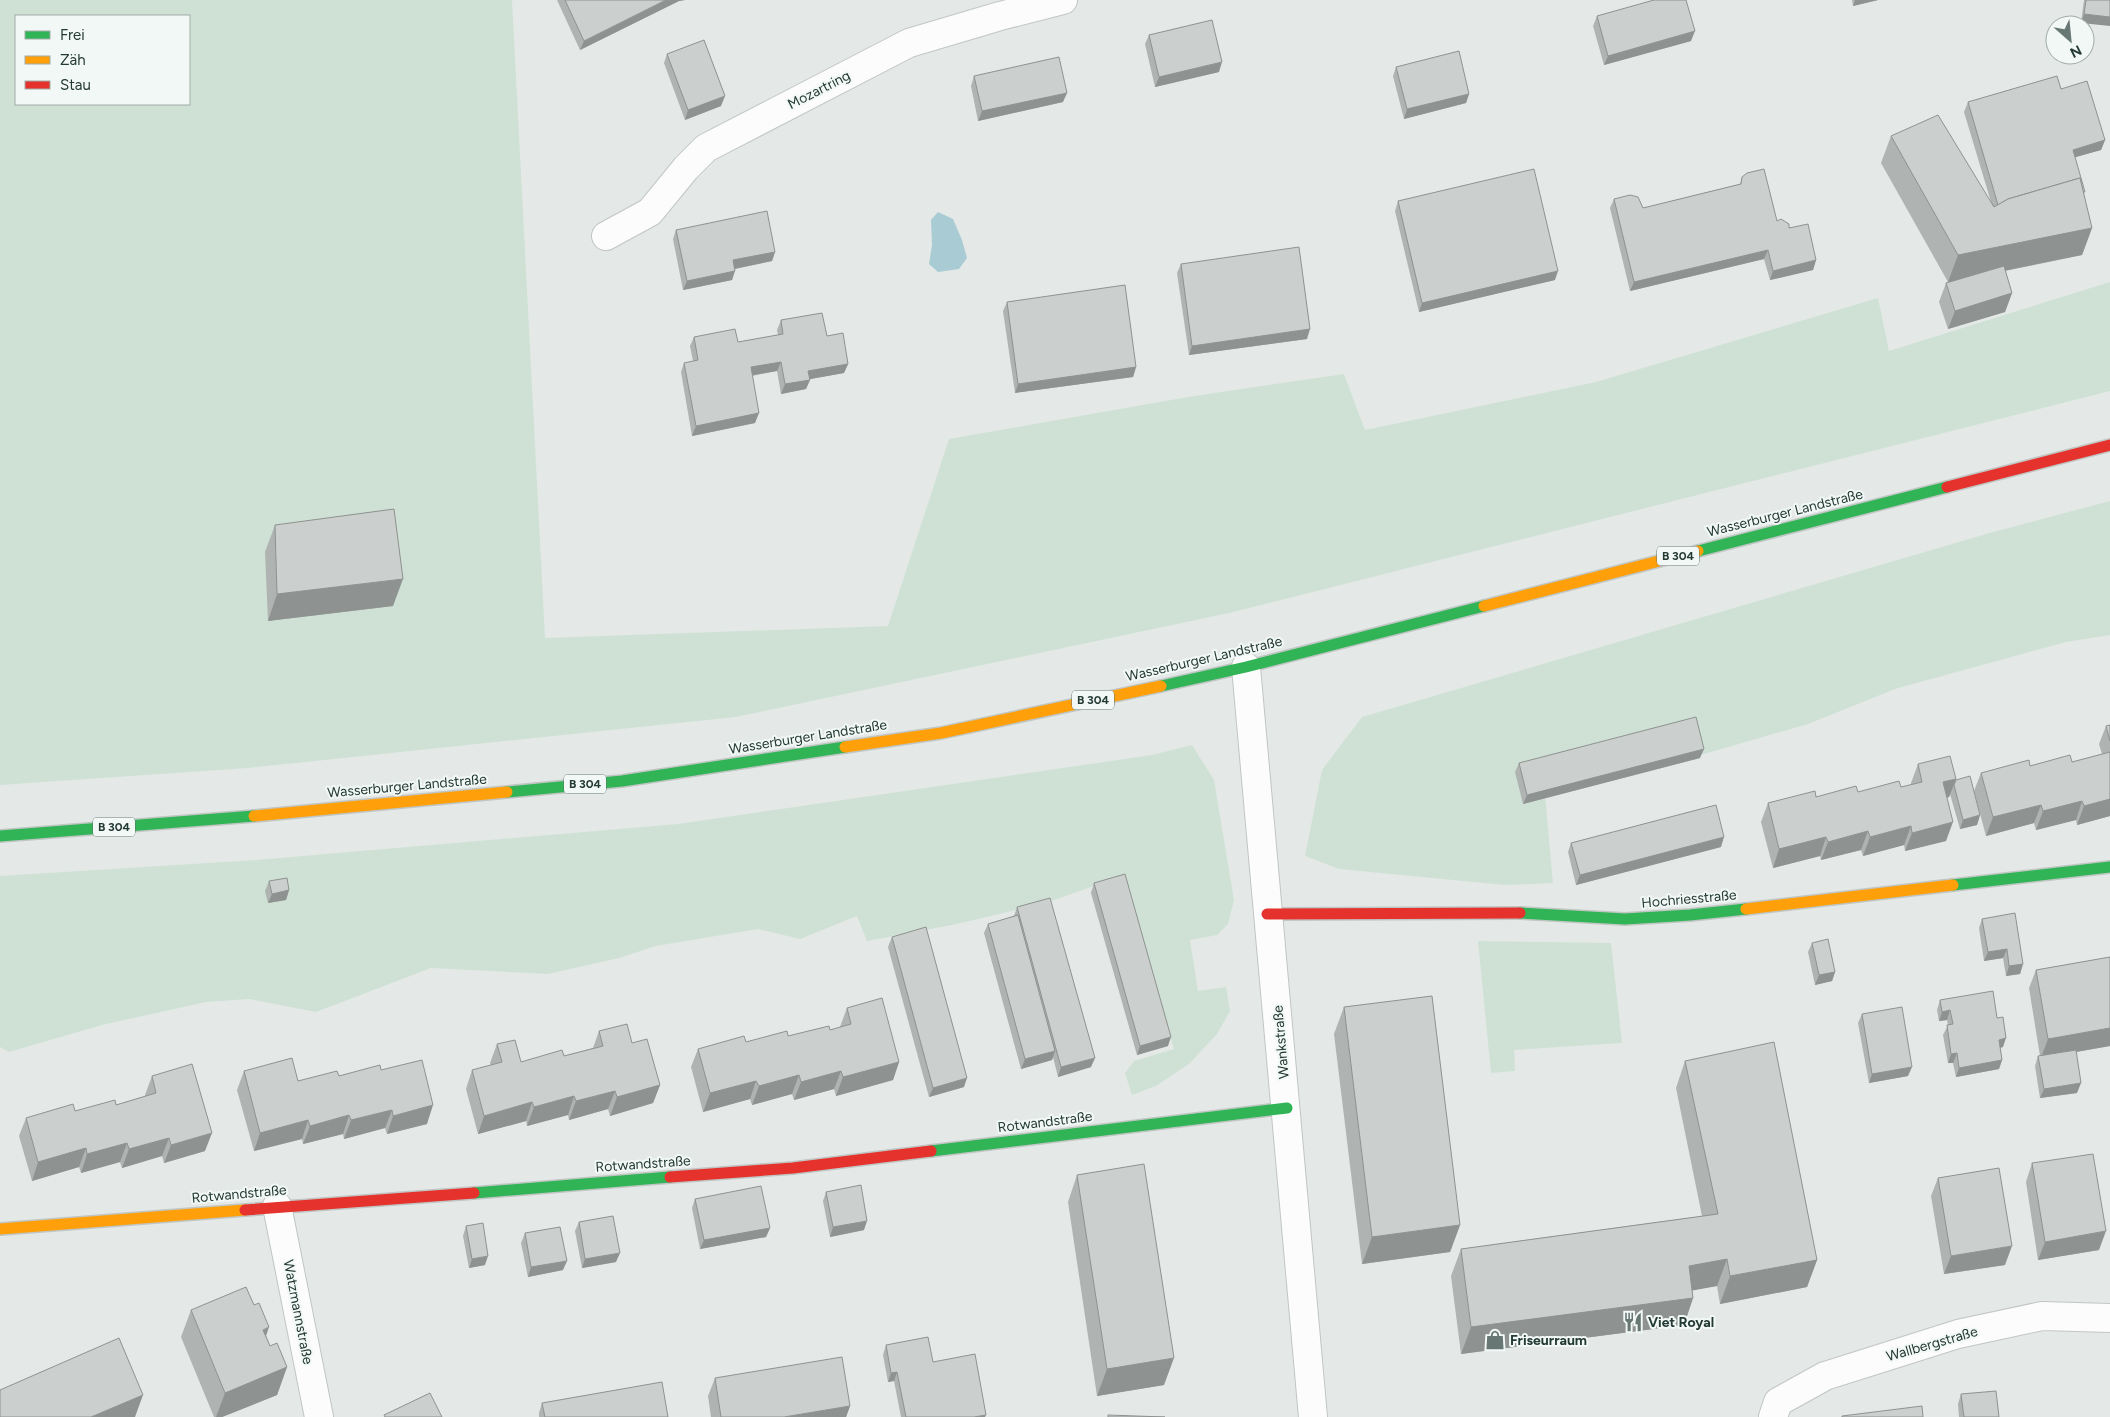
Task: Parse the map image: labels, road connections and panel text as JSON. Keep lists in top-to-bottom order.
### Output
{
  "streets": {
    "main road": [
      "Wasserburger Landstraße",
      "B 304",
      "Hochriesstraße",
      "Rotwandstraße"
    ],
    "street": [
      "Mozartring",
      "Wankstraße",
      "Watzmannstraße",
      "Wallbergstraße"
    ]
  },
  "crossings": [
    ["Wasserburger Landstraße", "Wankstraße"],
    ["Hochriesstraße", "Wankstraße"],
    ["Wankstraße", "Rotwandstraße"],
    ["Rotwandstraße", "Watzmannstraße"]
  ],
  "places": {
    "restaurant": ["Viet Royal"],
    "shop": ["Friseurraum"]
  },
  "legend": ["Frei", "Zäh", "Stau"],
  "north": "bottom right"
}
